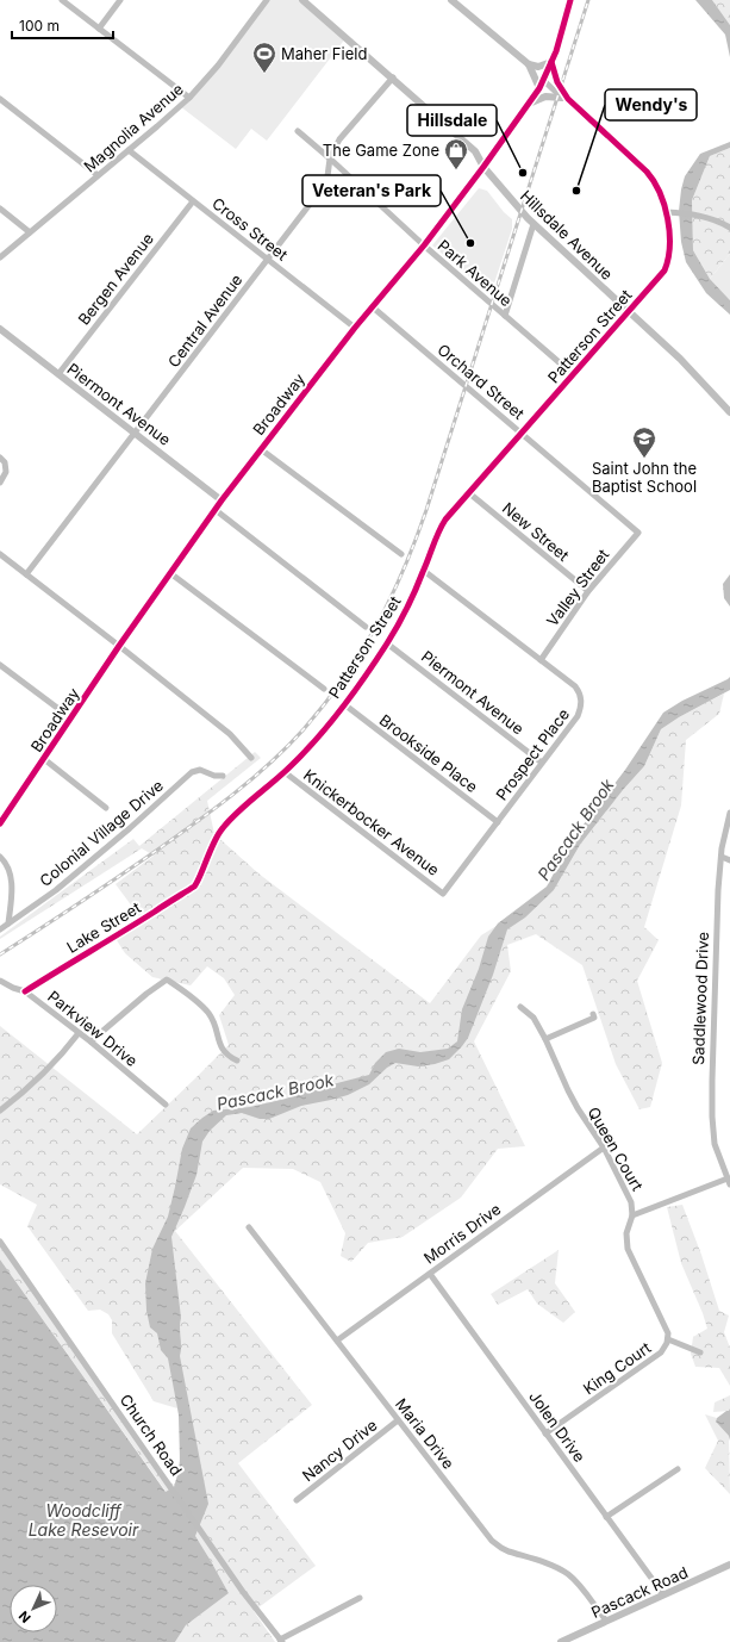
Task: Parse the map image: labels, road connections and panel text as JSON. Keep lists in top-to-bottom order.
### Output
{
  "streets": {
    "street": [
      "Magnolia Avenue",
      "Cross Street",
      "Hillsdale Avenue",
      "Park Avenue",
      "Bergen Avenue",
      "Central Avenue",
      "Patterson Street",
      "Orchard Street",
      "Piermont Avenue",
      "Broadway",
      "New Street",
      "Valley Street",
      "Brookside Place",
      "Prospect Place",
      "Knickerbocker Avenue",
      "Colonial Village Drive",
      "Lake Street",
      "Saddlewood Drive",
      "Parkview Drive",
      "Queen Court",
      "Morris Drive",
      "King Court",
      "Jolen Drive",
      "Maria Drive",
      "Church Road",
      "Nancy Drive",
      "Pascack Road"
    ]
  },
  "crossings": [
    ["Magnolia Avenue", "Cross Street"],
    ["Cross Street", "Bergen Avenue"],
    ["Cross Street", "Central Avenue"],
    ["Cross Street", "Broadway"],
    ["Hillsdale Avenue", "Central Avenue"],
    ["Hillsdale Avenue", "Patterson Street"],
    ["Hillsdale Avenue", "Broadway"],
    ["Park Avenue", "Central Avenue"],
    ["Park Avenue", "Patterson Street"],
    ["Park Avenue", "Broadway"],
    ["Bergen Avenue", "Piermont Avenue"],
    ["Central Avenue", "Piermont Avenue"],
    ["Patterson Street", "Orchard Street"],
    ["Patterson Street", "Piermont Avenue"],
    ["Patterson Street", "New Street"],
    ["Patterson Street", "Brookside Place"],
    ["Patterson Street", "Prospect Place"],
    ["Patterson Street", "Knickerbocker Avenue"],
    ["Patterson Street", "Lake Street"],
    ["Orchard Street", "Broadway"],
    ["Orchard Street", "Valley Street"],
    ["Piermont Avenue", "Broadway"],
    ["Piermont Avenue", "Prospect Place"],
    ["New Street", "Valley Street"],
    ["Valley Street", "Prospect Place"],
    ["Brookside Place", "Prospect Place"],
    ["Prospect Place", "Knickerbocker Avenue"],
    ["Lake Street", "Parkview Drive"],
    ["Queen Court", "Morris Drive"],
    ["Queen Court", "King Court"],
    ["Morris Drive", "Jolen Drive"],
    ["Morris Drive", "Maria Drive"],
    ["King Court", "Jolen Drive"],
    ["Jolen Drive", "Pascack Road"],
    ["Maria Drive", "Nancy Drive"],
    ["Maria Drive", "Pascack Road"]
  ],
  "water": ["Pascack Brook", "Woodcliff Lake Resevoir"],
  "places": {
    "sports": ["Maher Field"],
    "shop": ["The Game Zone"],
    "other": ["Hillsdale", "Wendy's", "Veteran's Park"],
    "school or university": ["Saint John the Baptist School"]
  },
  "scale_bar": "100 m",
  "north": "bottom left"
}
